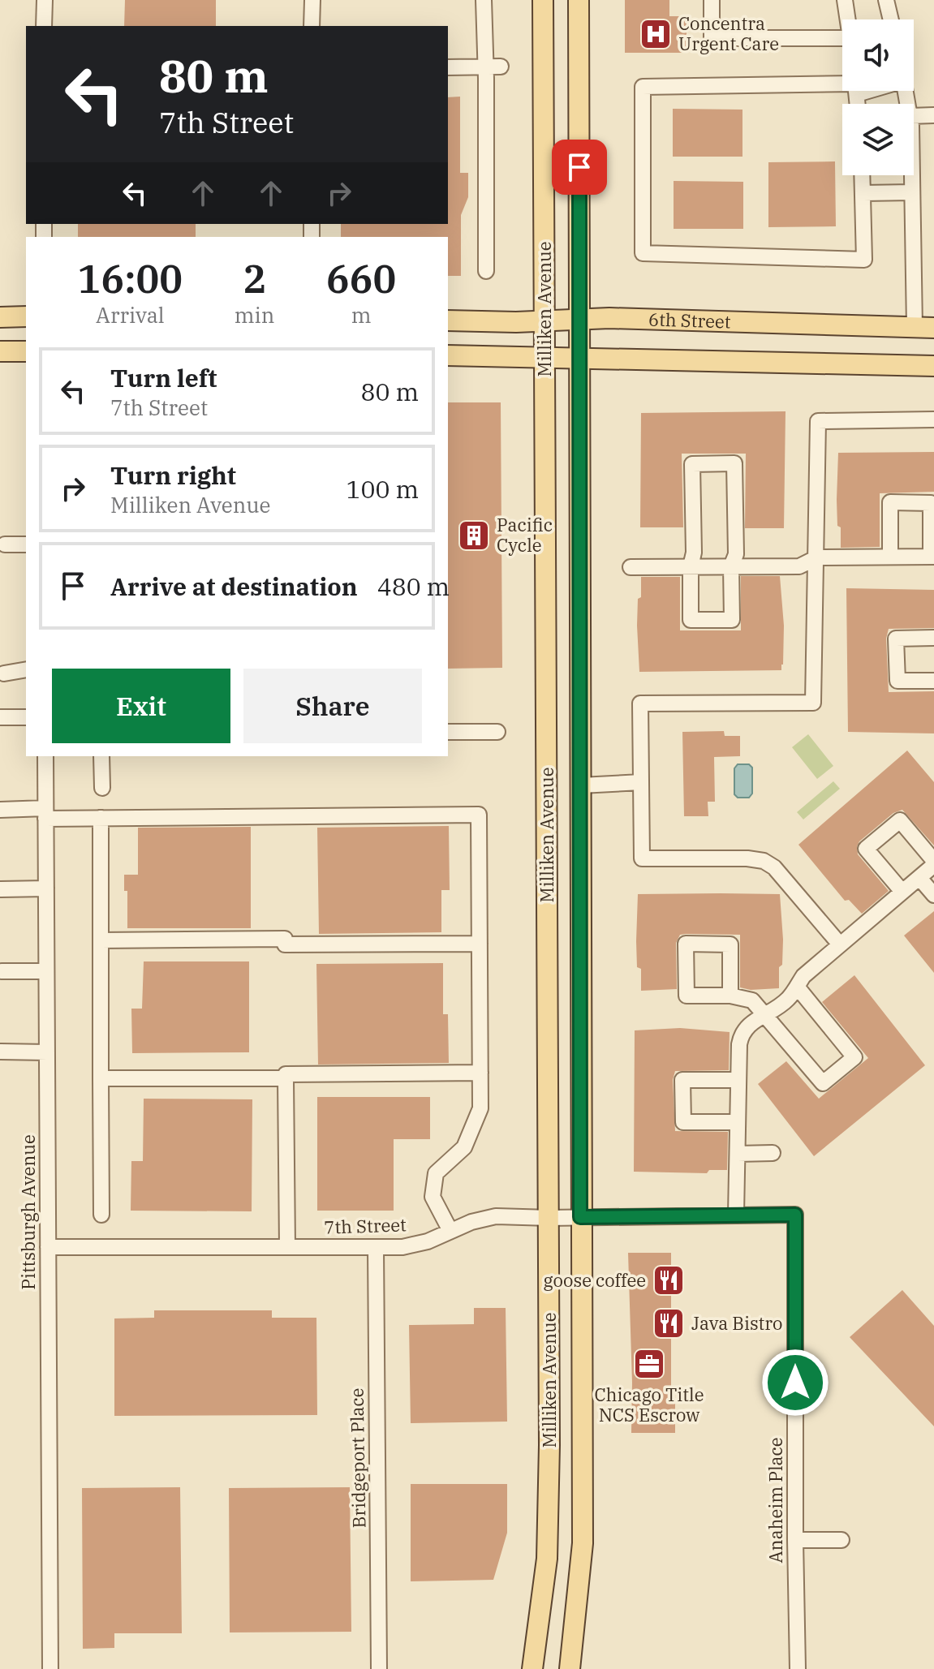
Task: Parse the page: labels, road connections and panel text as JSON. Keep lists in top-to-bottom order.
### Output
{
  "streets": {
    "main road": ["Milliken Avenue", "6th Street"],
    "street": [
      "Pittsburgh Avenue",
      "7th Street",
      "Bridgeport Place",
      "Anaheim Place"
    ]
  },
  "crossings": [
    ["Milliken Avenue", "6th Street"],
    ["Milliken Avenue", "7th Street"],
    ["Pittsburgh Avenue", "7th Street"],
    ["7th Street", "Bridgeport Place"],
    ["7th Street", "Anaheim Place"]
  ],
  "places": {
    "hospital": ["Concentra Urgent Care"],
    "building": ["Pacific Cycle"],
    "restaurant": ["goose coffee", "Java Bistro"],
    "office": ["Chicago Title NCS Escrow"]
  },
  "page": {
    "turn": ["80 m", "7th Street"],
    "eta": [
      "16:00",
      "Arrival",
      "2",
      "min",
      "660",
      "m"
    ],
    "list": [
      {
        "name": "Turn left",
        "note": "7th Street",
        "value": "80 m"
      },
      {
        "name": "Turn right",
        "note": "Milliken Avenue",
        "value": "100 m"
      },
      {
        "name": "Arrive at destination",
        "value": "480 m"
      }
    ],
    "buttons": ["Exit", "Share"]
  }
}
